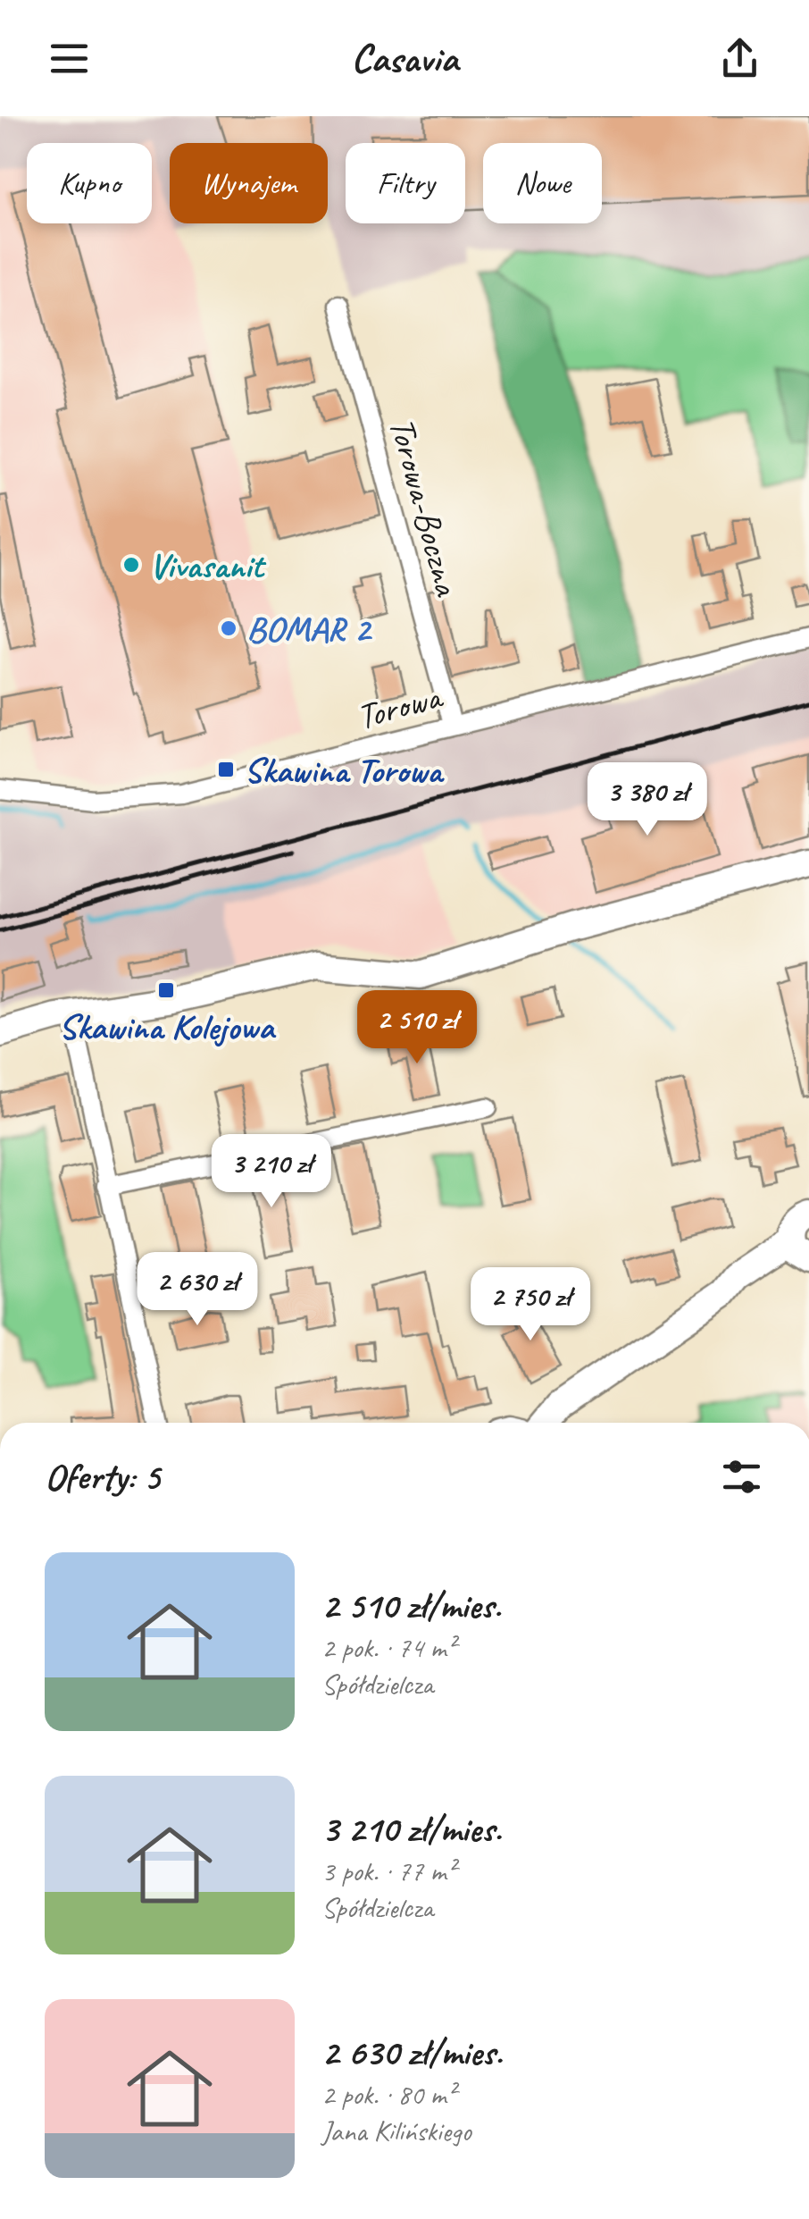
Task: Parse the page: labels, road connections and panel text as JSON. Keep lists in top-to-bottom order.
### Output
{
  "streets": {
    "street": ["Torowa-Boczna", "Torowa"]
  },
  "crossings": [
    ["Torowa-Boczna", "Torowa"]
  ],
  "places": {
    "other": ["Vivasanit", "BOMAR 2"],
    "transit": ["Skawina Torowa", "Skawina Kolejowa"]
  },
  "page": {
    "header": "Casavia",
    "chip": [
      "Kupno",
      "Wynajem",
      "Filtry",
      "Nowe"
    ],
    "price": [
      "3 380 zł",
      "2 510 zł",
      "3 210 zł",
      "2 630 zł",
      "2 750 zł"
    ],
    "heading": "Oferty: 5",
    "list": [
      {
        "name": "2 510 zł/mies.",
        "note": "2 pok. · 74 m² · Spółdzielcza"
      },
      {
        "name": "3 210 zł/mies.",
        "note": "3 pok. · 77 m² · Spółdzielcza"
      },
      {
        "name": "2 630 zł/mies.",
        "note": "2 pok. · 80 m² · Jana Kilińskiego"
      }
    ]
  }
}
